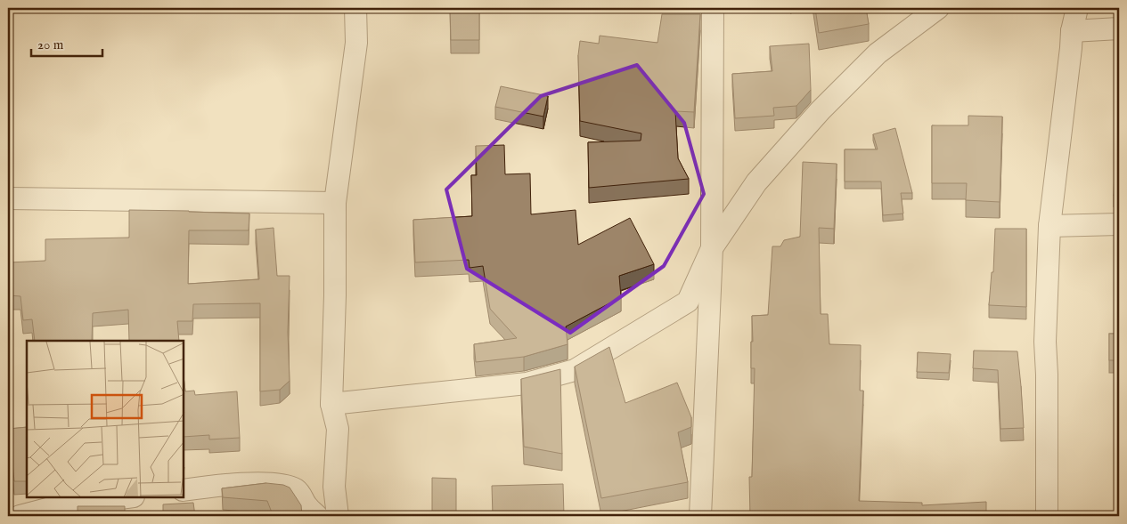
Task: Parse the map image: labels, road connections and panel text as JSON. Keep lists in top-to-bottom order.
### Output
{
  "scale_bar": "20 m"
}
